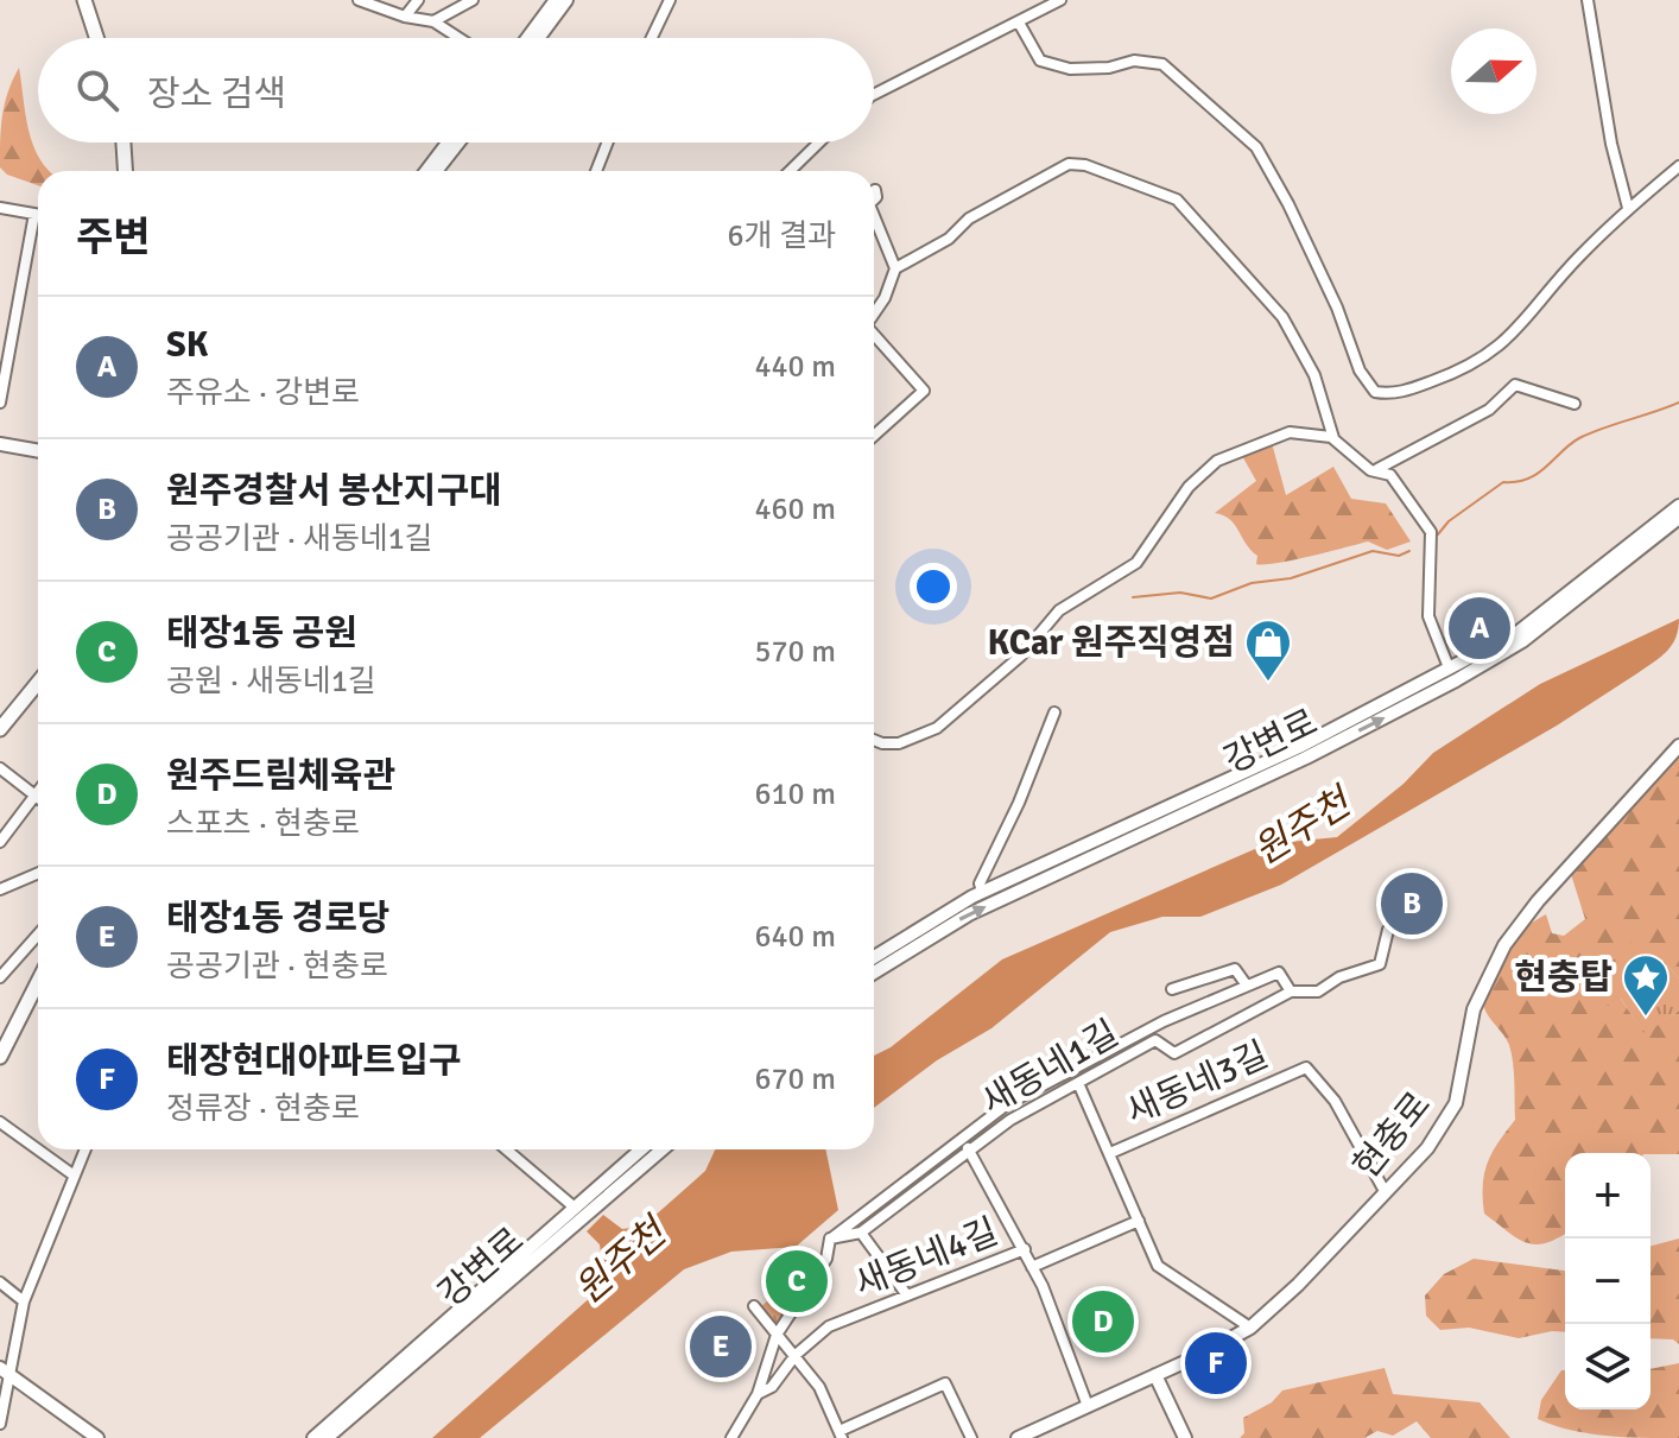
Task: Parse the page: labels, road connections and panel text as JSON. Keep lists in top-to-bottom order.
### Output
{
  "streets": {
    "street": [
      "강변로",
      "새동네1길",
      "새동네3길",
      "현충로",
      "새동네4길"
    ]
  },
  "crossings": [
    ["새동네3길", "현충로"]
  ],
  "water": ["원주천"],
  "places": {
    "shop": ["KCar 원주직영점"],
    "place": ["현충탑"]
  },
  "north": "right",
  "page": {
    "search": "장소 검색",
    "heading": ["주변", "6개 결과"],
    "list": [
      {
        "mark": "A",
        "name": "SK",
        "note": "주유소 · 강변로",
        "value": "440 m"
      },
      {
        "mark": "B",
        "name": "원주경찰서 봉산지구대",
        "note": "공공기관 · 새동네1길",
        "value": "460 m"
      },
      {
        "mark": "C",
        "name": "태장1동 공원",
        "note": "공원 · 새동네1길",
        "value": "570 m"
      },
      {
        "mark": "D",
        "name": "원주드림체육관",
        "note": "스포츠 · 현충로",
        "value": "610 m"
      },
      {
        "mark": "E",
        "name": "태장1동 경로당",
        "note": "공공기관 · 현충로",
        "value": "640 m"
      },
      {
        "mark": "F",
        "name": "태장현대아파트입구",
        "note": "정류장 · 현충로",
        "value": "670 m"
      }
    ],
    "pins": [
      "A",
      "B",
      "C",
      "D",
      "E",
      "F"
    ],
    "map_buttons": ["+", "−"]
  }
}
